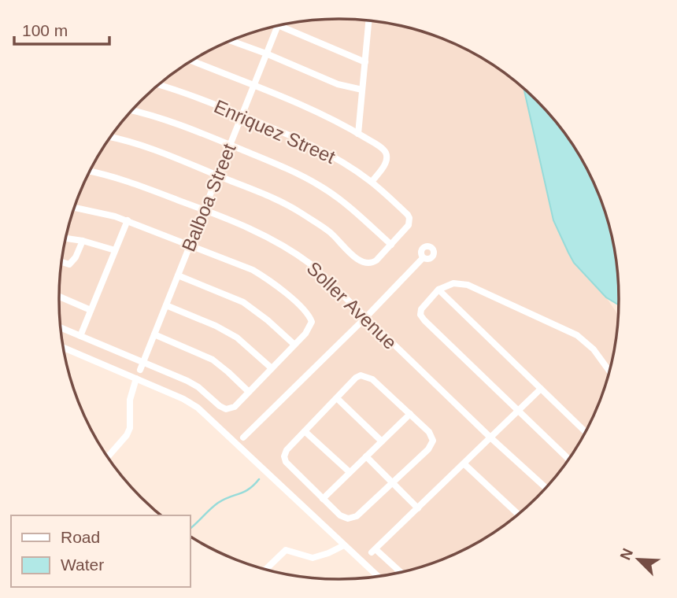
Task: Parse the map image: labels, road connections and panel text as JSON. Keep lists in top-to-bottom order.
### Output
{
  "streets": {
    "street": ["Enriquez Street", "Balboa Street", "Soller Avenue"]
  },
  "crossings": [
    ["Enriquez Street", "Balboa Street"],
    ["Balboa Street", "Soller Avenue"]
  ],
  "legend": ["Road", "Water"],
  "scale_bar": "100 m",
  "north": "top left"
}
